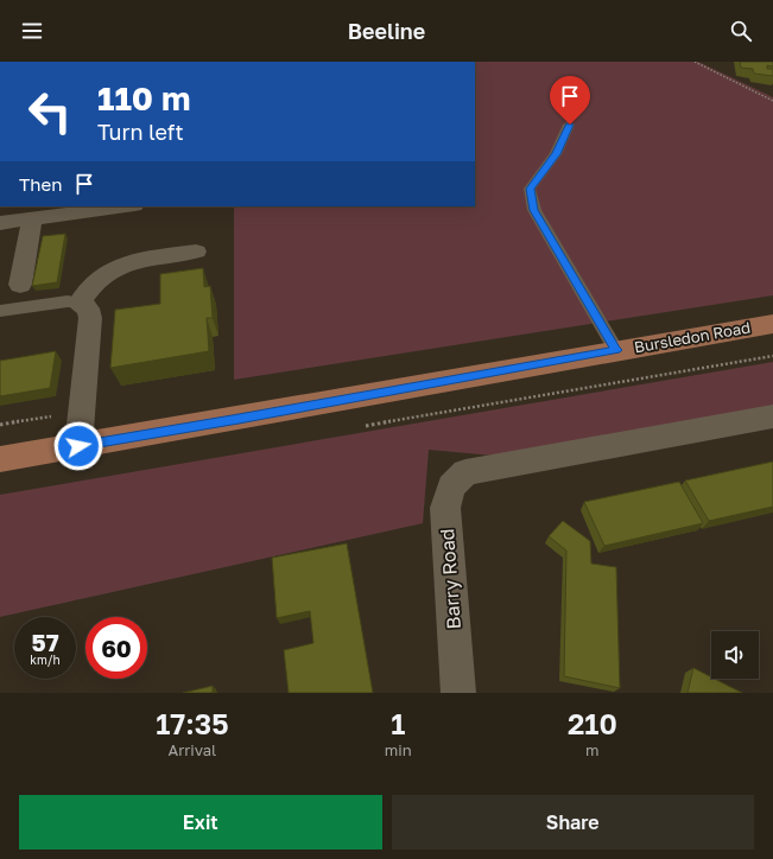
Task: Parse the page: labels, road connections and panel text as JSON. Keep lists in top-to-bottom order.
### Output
{
  "streets": {
    "main road": ["Bursledon Road"],
    "street": ["Barry Road"]
  },
  "page": {
    "header": "Beeline",
    "turn": ["110 m", "Turn left"],
    "then": "Then",
    "speed": "57 km/h",
    "limit": "60",
    "eta": [
      "17:35",
      "Arrival",
      "1",
      "min",
      "210",
      "m"
    ],
    "buttons": ["Exit", "Share"]
  }
}
